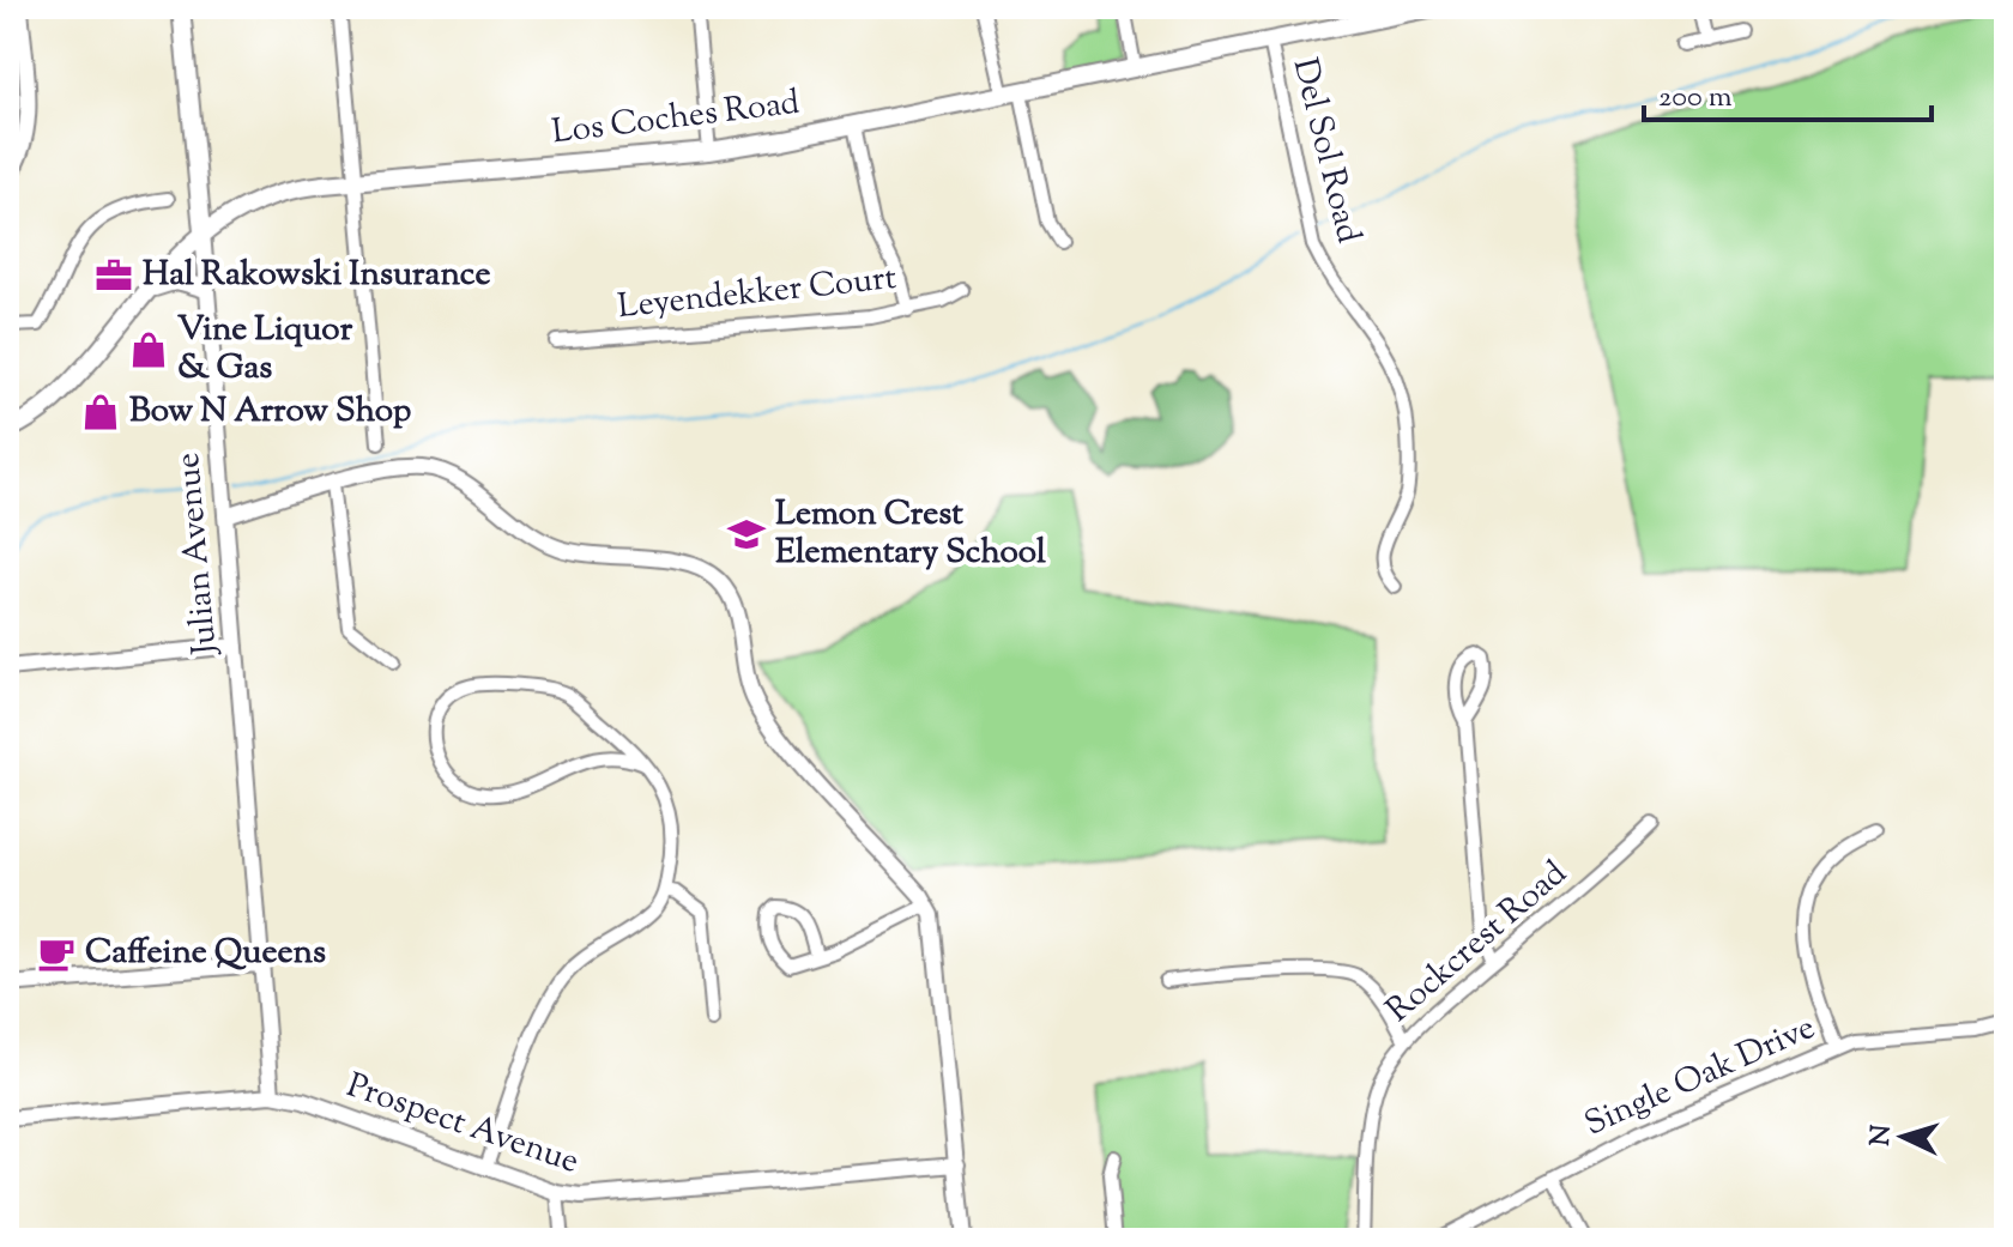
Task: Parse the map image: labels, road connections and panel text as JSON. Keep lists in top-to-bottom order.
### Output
{
  "streets": {
    "main road": ["Los Coches Road", "Julian Avenue"],
    "street": [
      "Del Sol Road",
      "Leyendekker Court",
      "Rockcrest Road",
      "Single Oak Drive",
      "Prospect Avenue"
    ]
  },
  "crossings": [
    ["Los Coches Road", "Del Sol Road"],
    ["Los Coches Road", "Julian Avenue"],
    ["Julian Avenue", "Prospect Avenue"]
  ],
  "places": {
    "office": ["Hal Rakowski Insurance"],
    "shop": ["Vine Liquor & Gas", "Bow N Arrow Shop"],
    "school or university": ["Lemon Crest Elementary School"],
    "cafe": ["Caffeine Queens"]
  },
  "scale_bar": "200 m",
  "north": "left"
}
